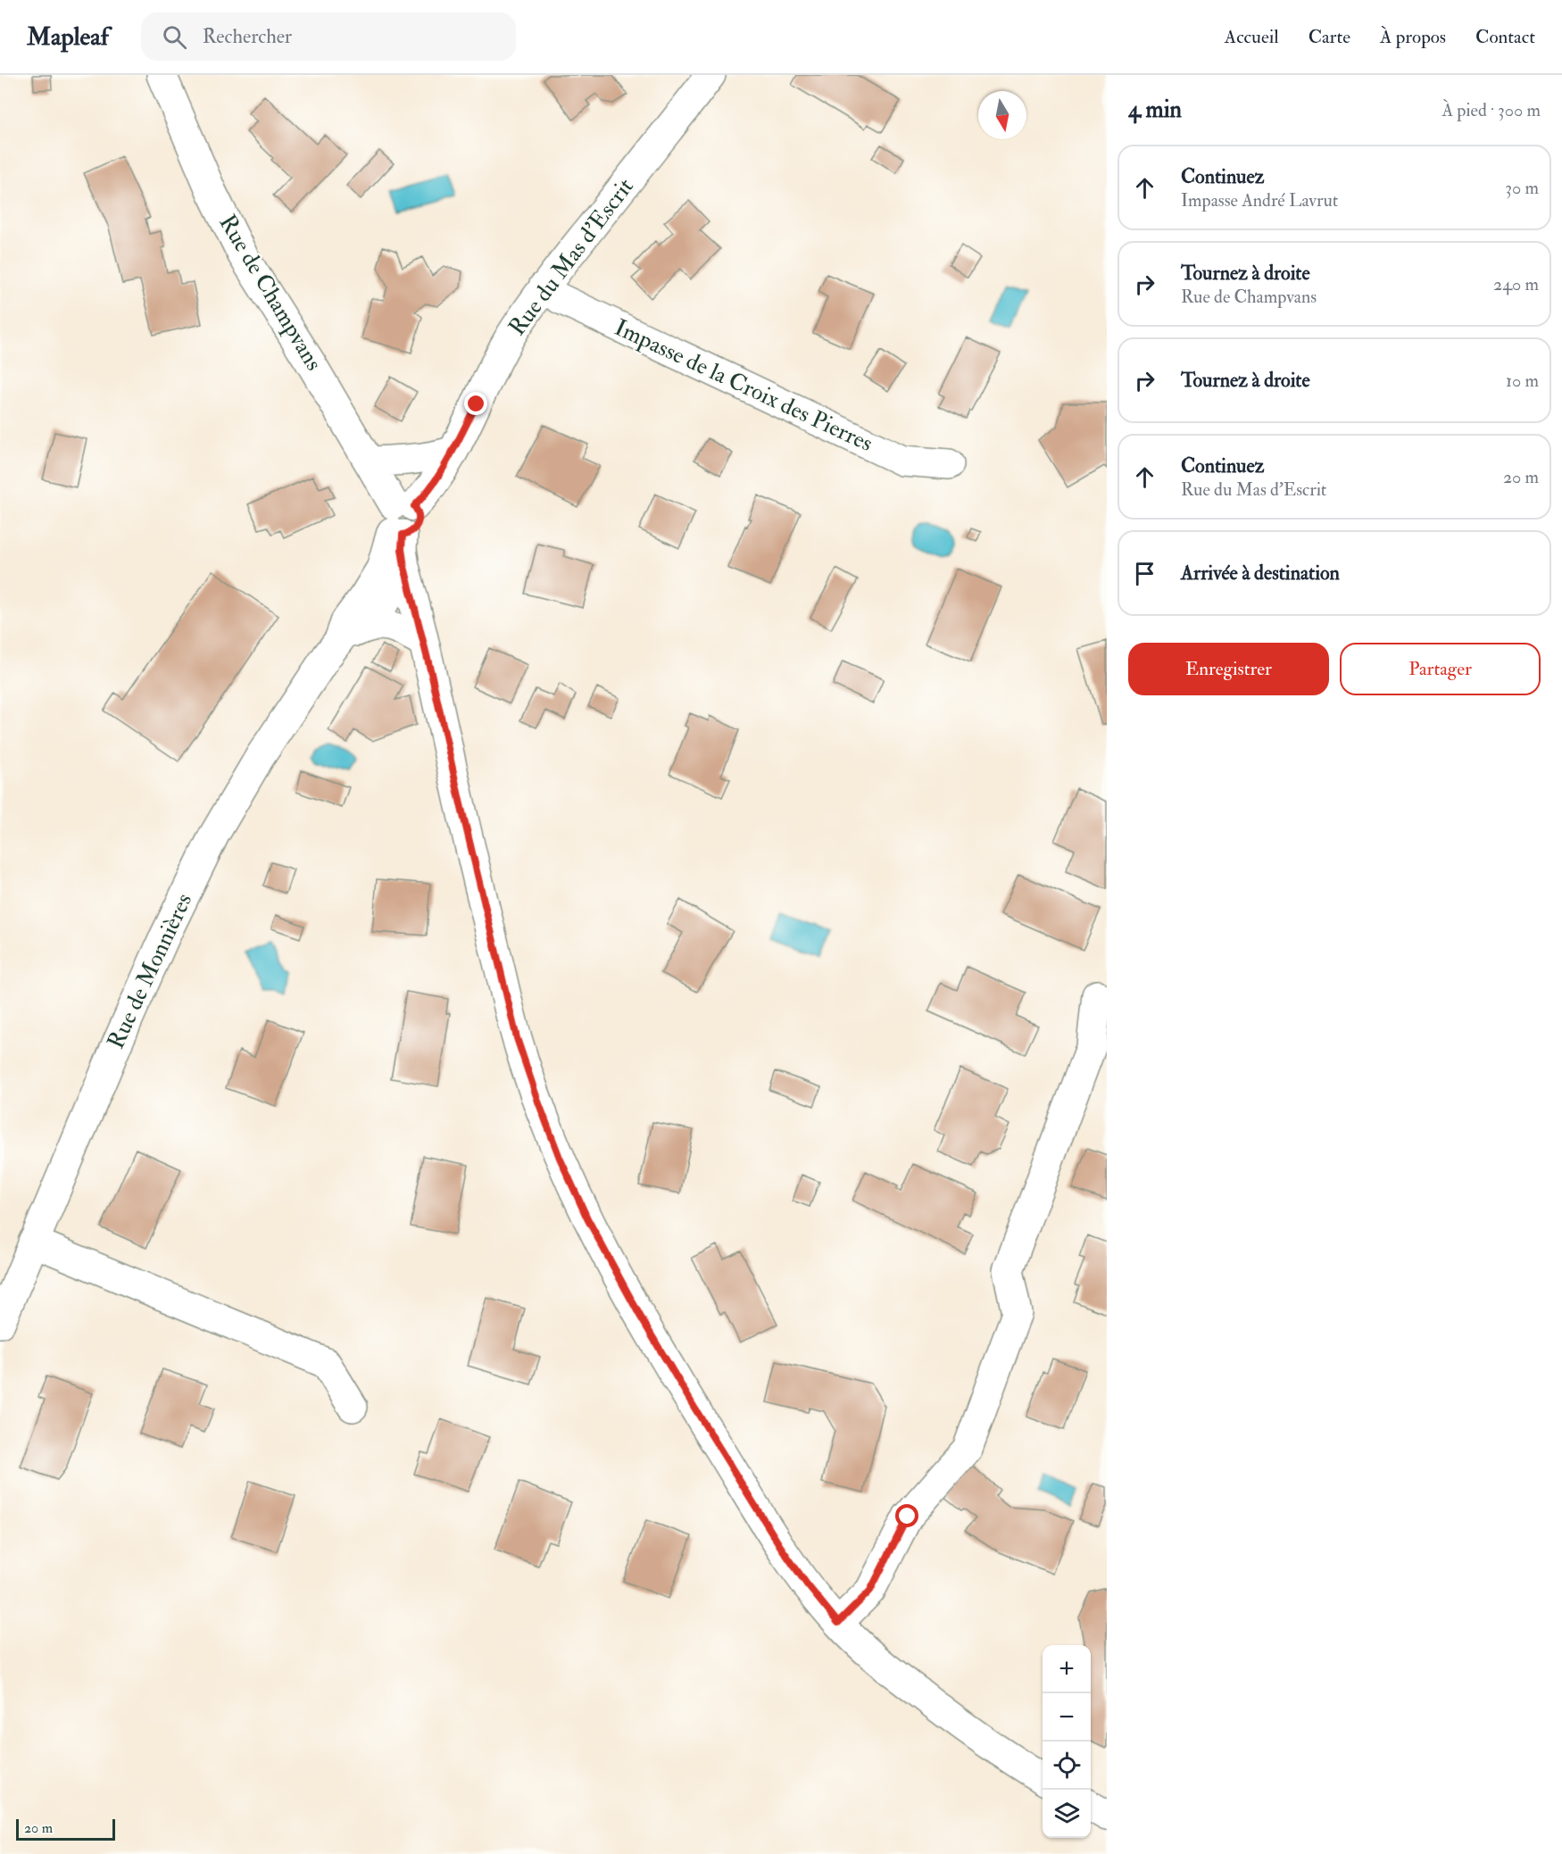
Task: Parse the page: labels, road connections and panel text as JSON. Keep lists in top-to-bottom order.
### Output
{
  "streets": {
    "street": [
      "Rue du Mas d'Escrit",
      "Rue de Champvans",
      "Impasse de la Croix des Pierres",
      "Rue de Monnières"
    ]
  },
  "crossings": [
    ["Rue du Mas d'Escrit", "Rue de Champvans"],
    ["Rue du Mas d'Escrit", "Impasse de la Croix des Pierres"],
    ["Rue du Mas d'Escrit", "Rue de Monnières"],
    ["Rue de Champvans", "Rue de Monnières"]
  ],
  "scale_bar": "20 m",
  "north": "bottom",
  "page": {
    "header": "Mapleaf",
    "search": "Rechercher",
    "nav": [
      "Accueil",
      "Carte",
      "À propos",
      "Contact"
    ],
    "heading": ["4 min", "À pied · 300 m"],
    "list": [
      ["Continuez", "Impasse André Lavrut", "30 m"],
      ["Tournez à droite", "Rue de Champvans", "240 m"],
      ["Tournez à droite", "10 m"],
      ["Continuez", "Rue du Mas d'Escrit", "20 m"],
      "Arrivée à destination"
    ],
    "buttons": ["Enregistrer", "Partager"],
    "map_buttons": ["+", "−"],
    "scale": "20 m"
  }
}
